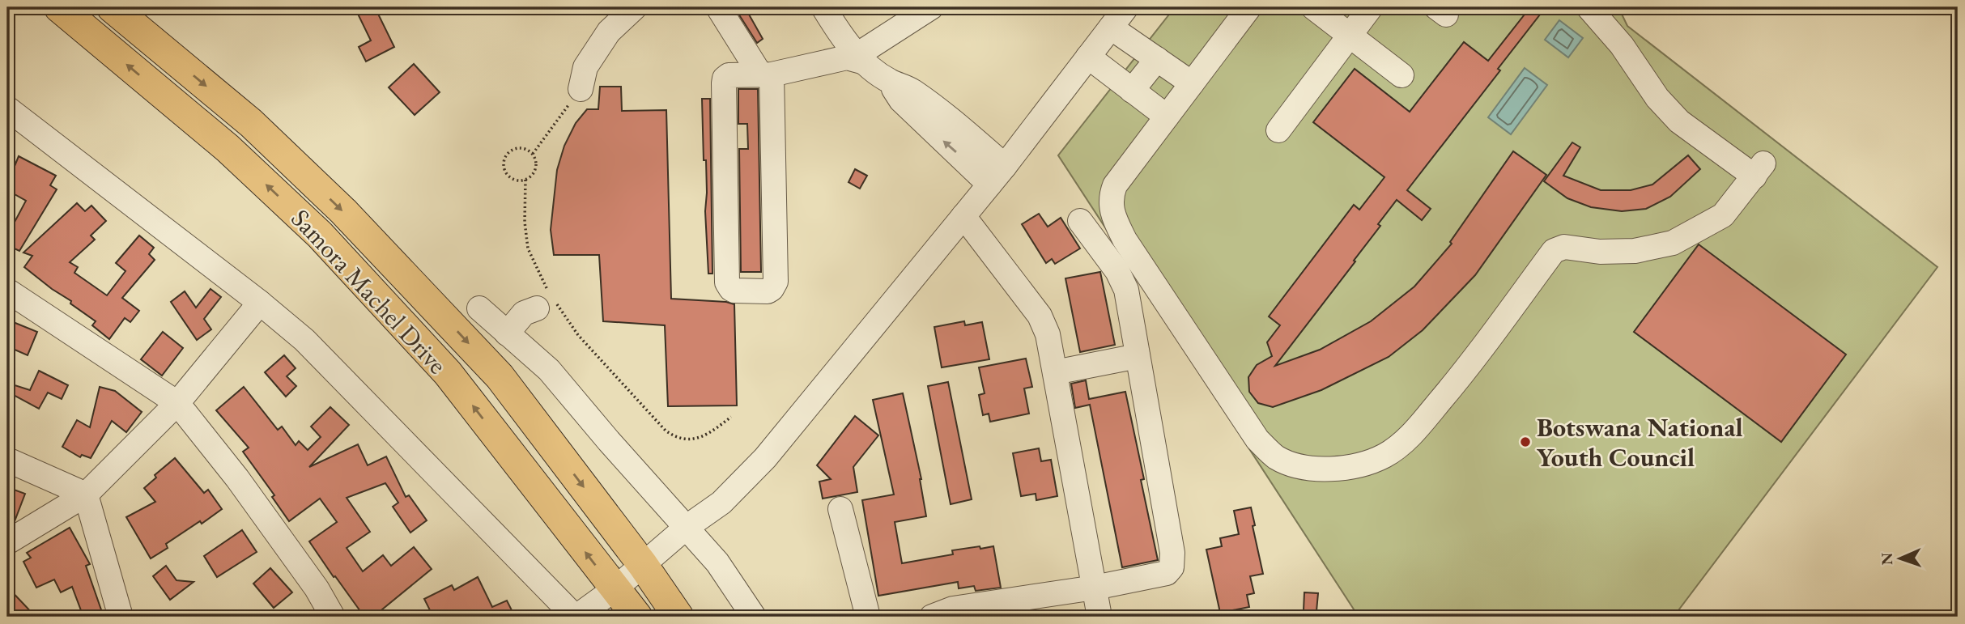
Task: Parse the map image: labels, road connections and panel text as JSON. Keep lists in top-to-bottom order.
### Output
{
  "streets": {
    "main road": ["Samora Machel Drive"]
  },
  "places": ["Botswana National Youth Council"],
  "north": "left"
}
